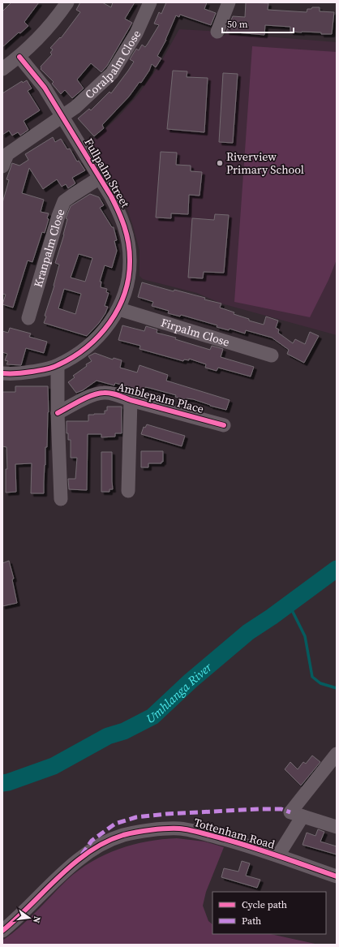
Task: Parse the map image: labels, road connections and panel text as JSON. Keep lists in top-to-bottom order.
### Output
{
  "streets": {
    "street": [
      "Coralpalm Close",
      "Fullpalm Street",
      "Kranpalm Close",
      "Firpalm Close",
      "Amblepalm Place",
      "Tottenham Road"
    ]
  },
  "crossings": [
    ["Coralpalm Close", "Fullpalm Street"],
    ["Fullpalm Street", "Kranpalm Close"],
    ["Fullpalm Street", "Firpalm Close"]
  ],
  "water": ["Umhlanga River"],
  "places": ["Riverview Primary School"],
  "legend": ["Cycle path", "Path"],
  "scale_bar": "50 m",
  "north": "right"
}
